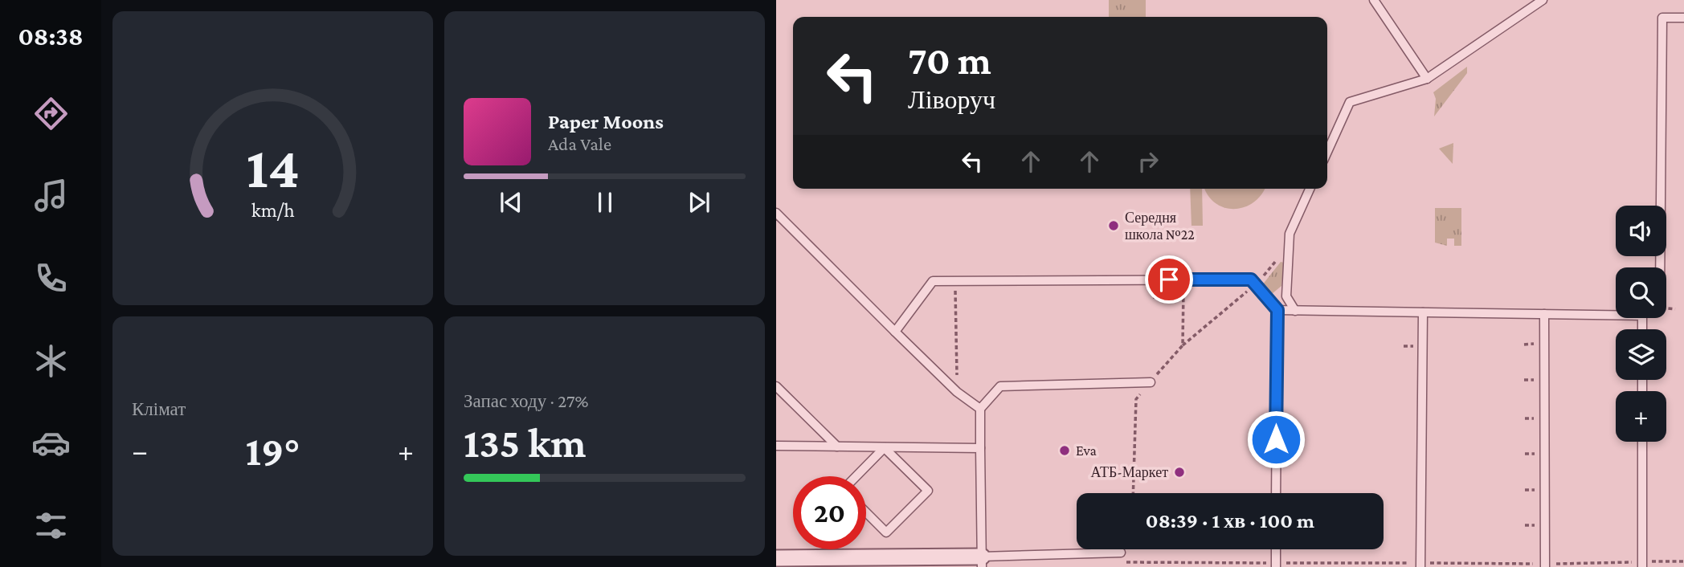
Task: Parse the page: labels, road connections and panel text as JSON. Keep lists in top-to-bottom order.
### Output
{
  "places": ["Середня школа №22", "Eva", "АТБ-Маркет"],
  "page": {
    "tabs": "08:38",
    "turn": ["70 m", "Ліворуч"],
    "song": ["Paper Moons", "Ada Vale"],
    "map_buttons": "+",
    "tile": [
      "Клімат",
      ["Запас ходу · 27%", "135 km"]
    ],
    "heat": ["−", "19°", "+"],
    "limit": "20",
    "trip": "08:39 · 1 хв · 100 m",
    "gauge": ["14", "km/h"]
  }
}
